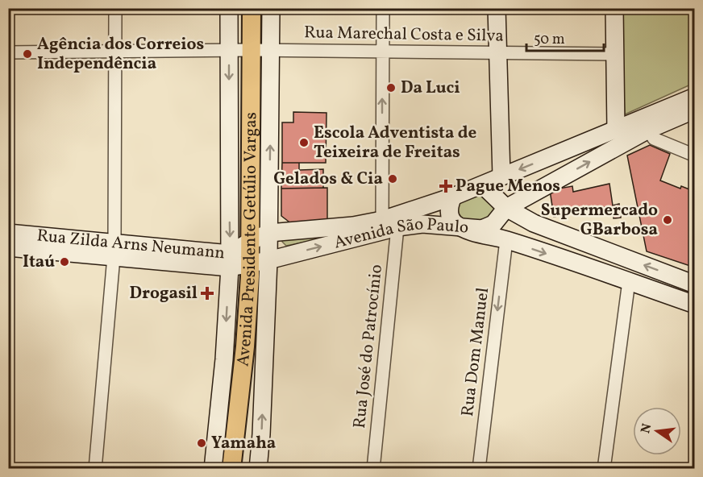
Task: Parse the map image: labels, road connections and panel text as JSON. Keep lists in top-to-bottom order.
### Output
{
  "streets": {
    "main road": ["Avenida Presidente Getúlio Vargas"],
    "street": [
      "Rua Marechal Costa e Silva",
      "Avenida São Paulo",
      "Rua Zilda Arns Neumann",
      "Rua José do Patrocínio",
      "Rua Dom Manuel"
    ]
  },
  "crossings": [
    ["Rua Marechal Costa e Silva", "Avenida Presidente Getúlio Vargas"],
    ["Avenida São Paulo", "Avenida Presidente Getúlio Vargas"],
    ["Avenida São Paulo", "Rua Zilda Arns Neumann"],
    ["Avenida São Paulo", "Rua José do Patrocínio"],
    ["Avenida Presidente Getúlio Vargas", "Rua Zilda Arns Neumann"]
  ],
  "one_way": ["Rua Dom Manuel"],
  "places": {
    "other": [
      "Agência dos Correios Independência",
      "Da Luci",
      "Escola Adventista de Teixeira de Freitas",
      "Gelados & Cia",
      "Supermercado GBarbosa",
      "Itaú",
      "Yamaha"
    ],
    "health": ["Pague Menos", "Drogasil"]
  },
  "scale_bar": "50 m",
  "north": "left"
}
